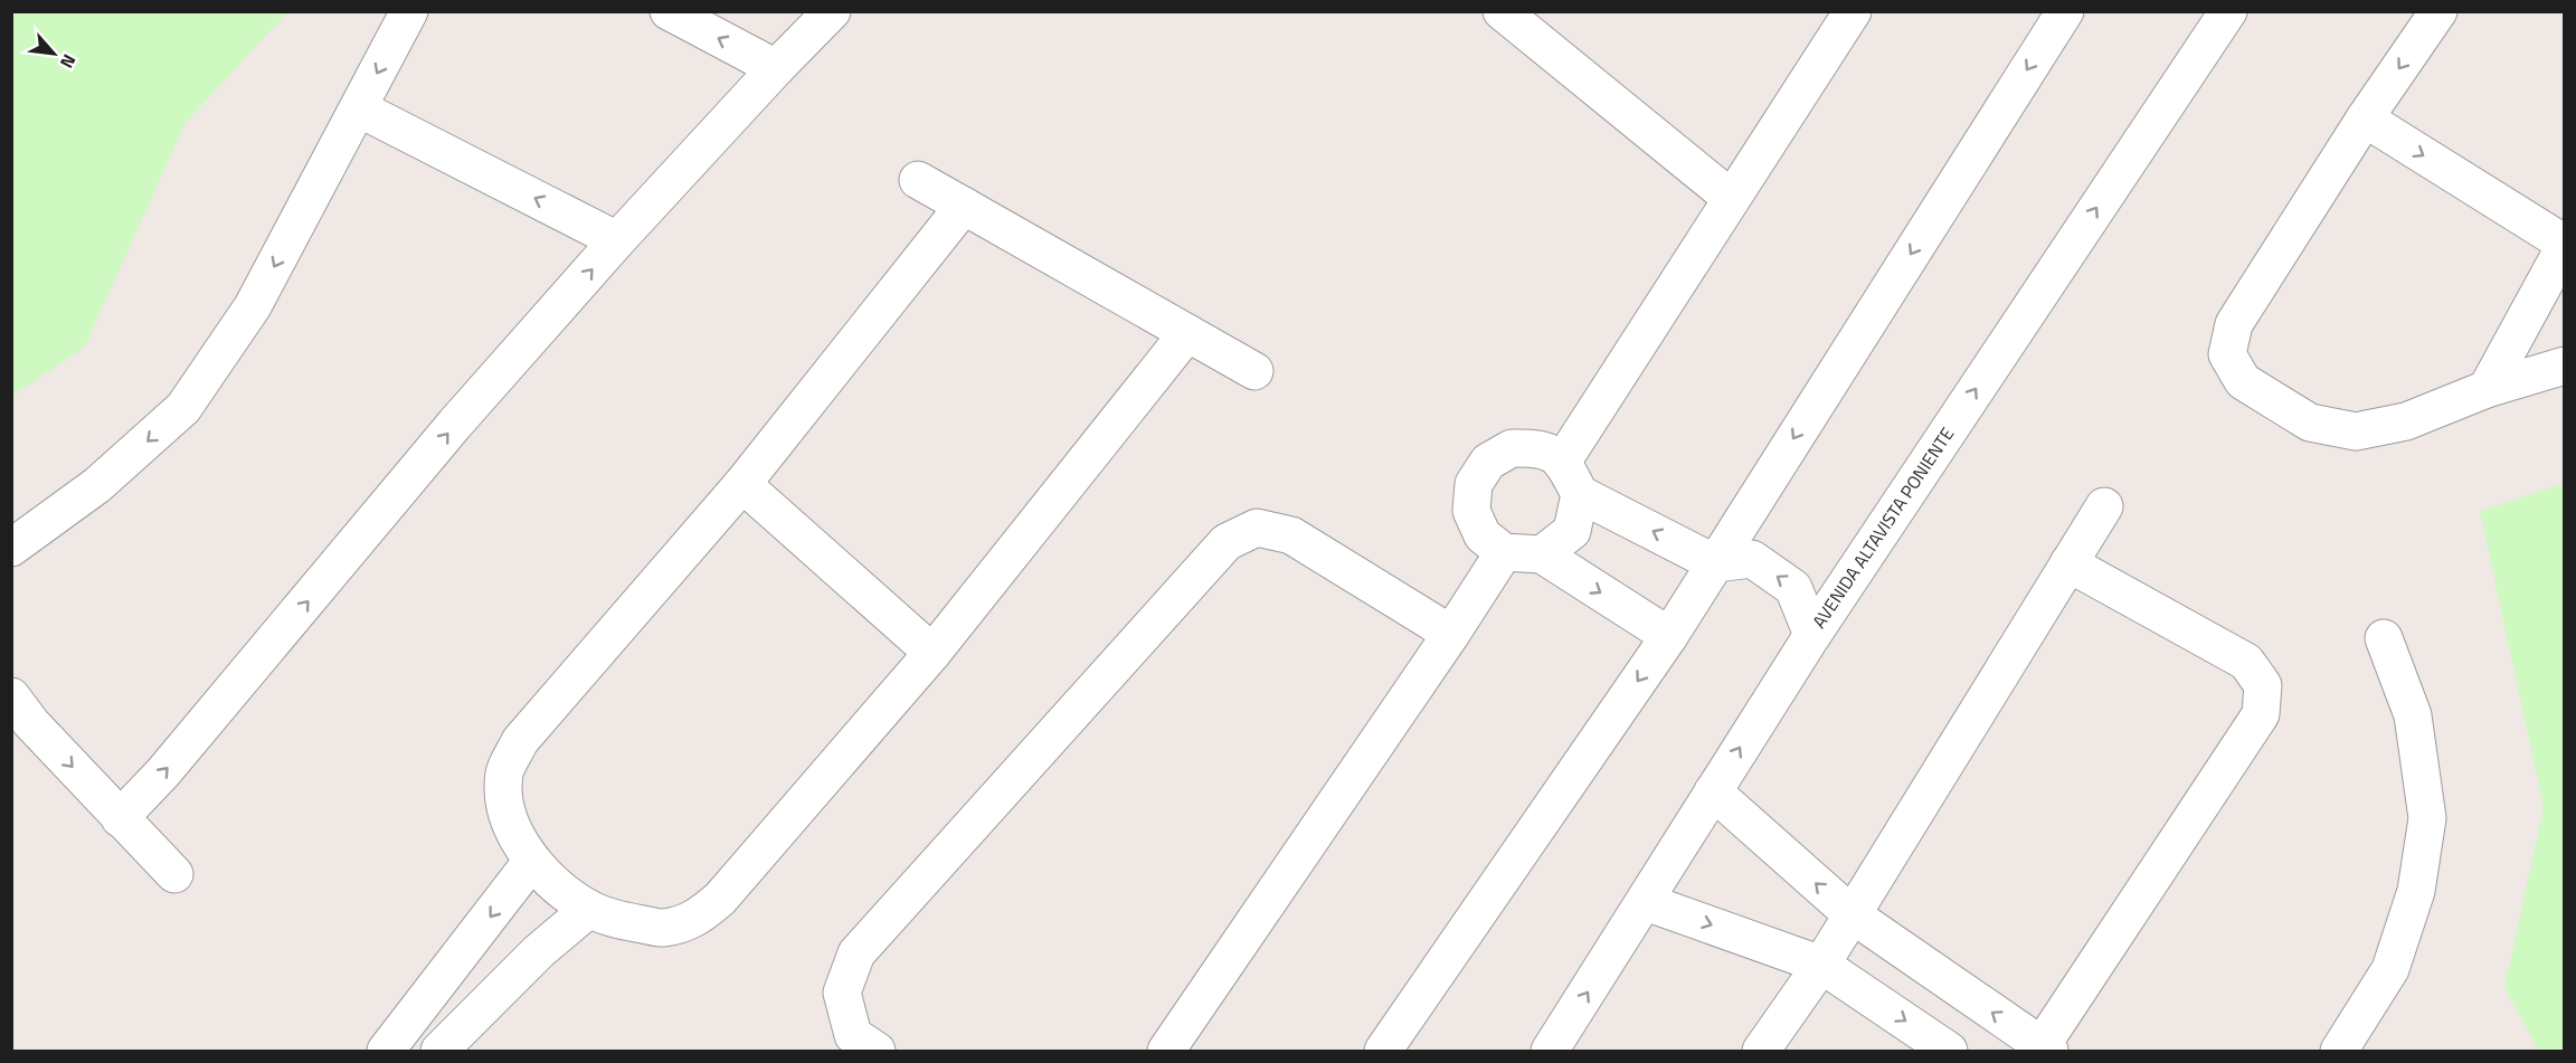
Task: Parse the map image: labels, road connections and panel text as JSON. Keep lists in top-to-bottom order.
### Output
{
  "streets": {
    "street": ["AVENIDA ALTAVISTA PONIENTE"]
  },
  "north": "bottom right"
}
